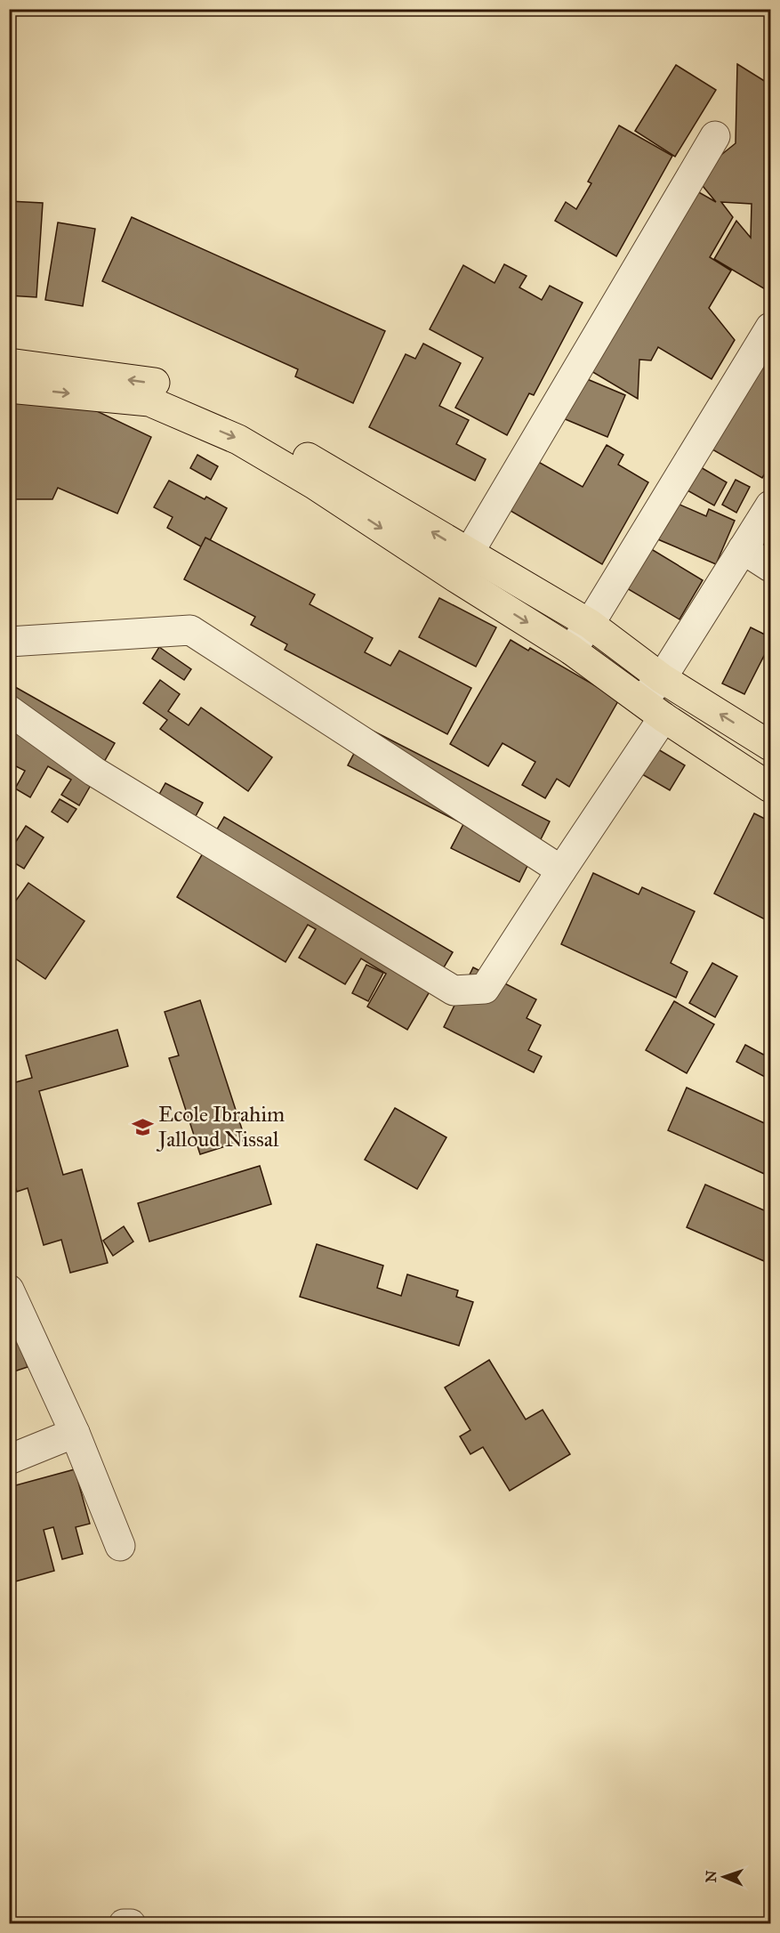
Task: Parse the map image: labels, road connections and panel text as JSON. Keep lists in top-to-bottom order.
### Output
{
  "places": {
    "school or university": ["Ecole Ibrahim Jalloud Nissal"]
  },
  "north": "left"
}
